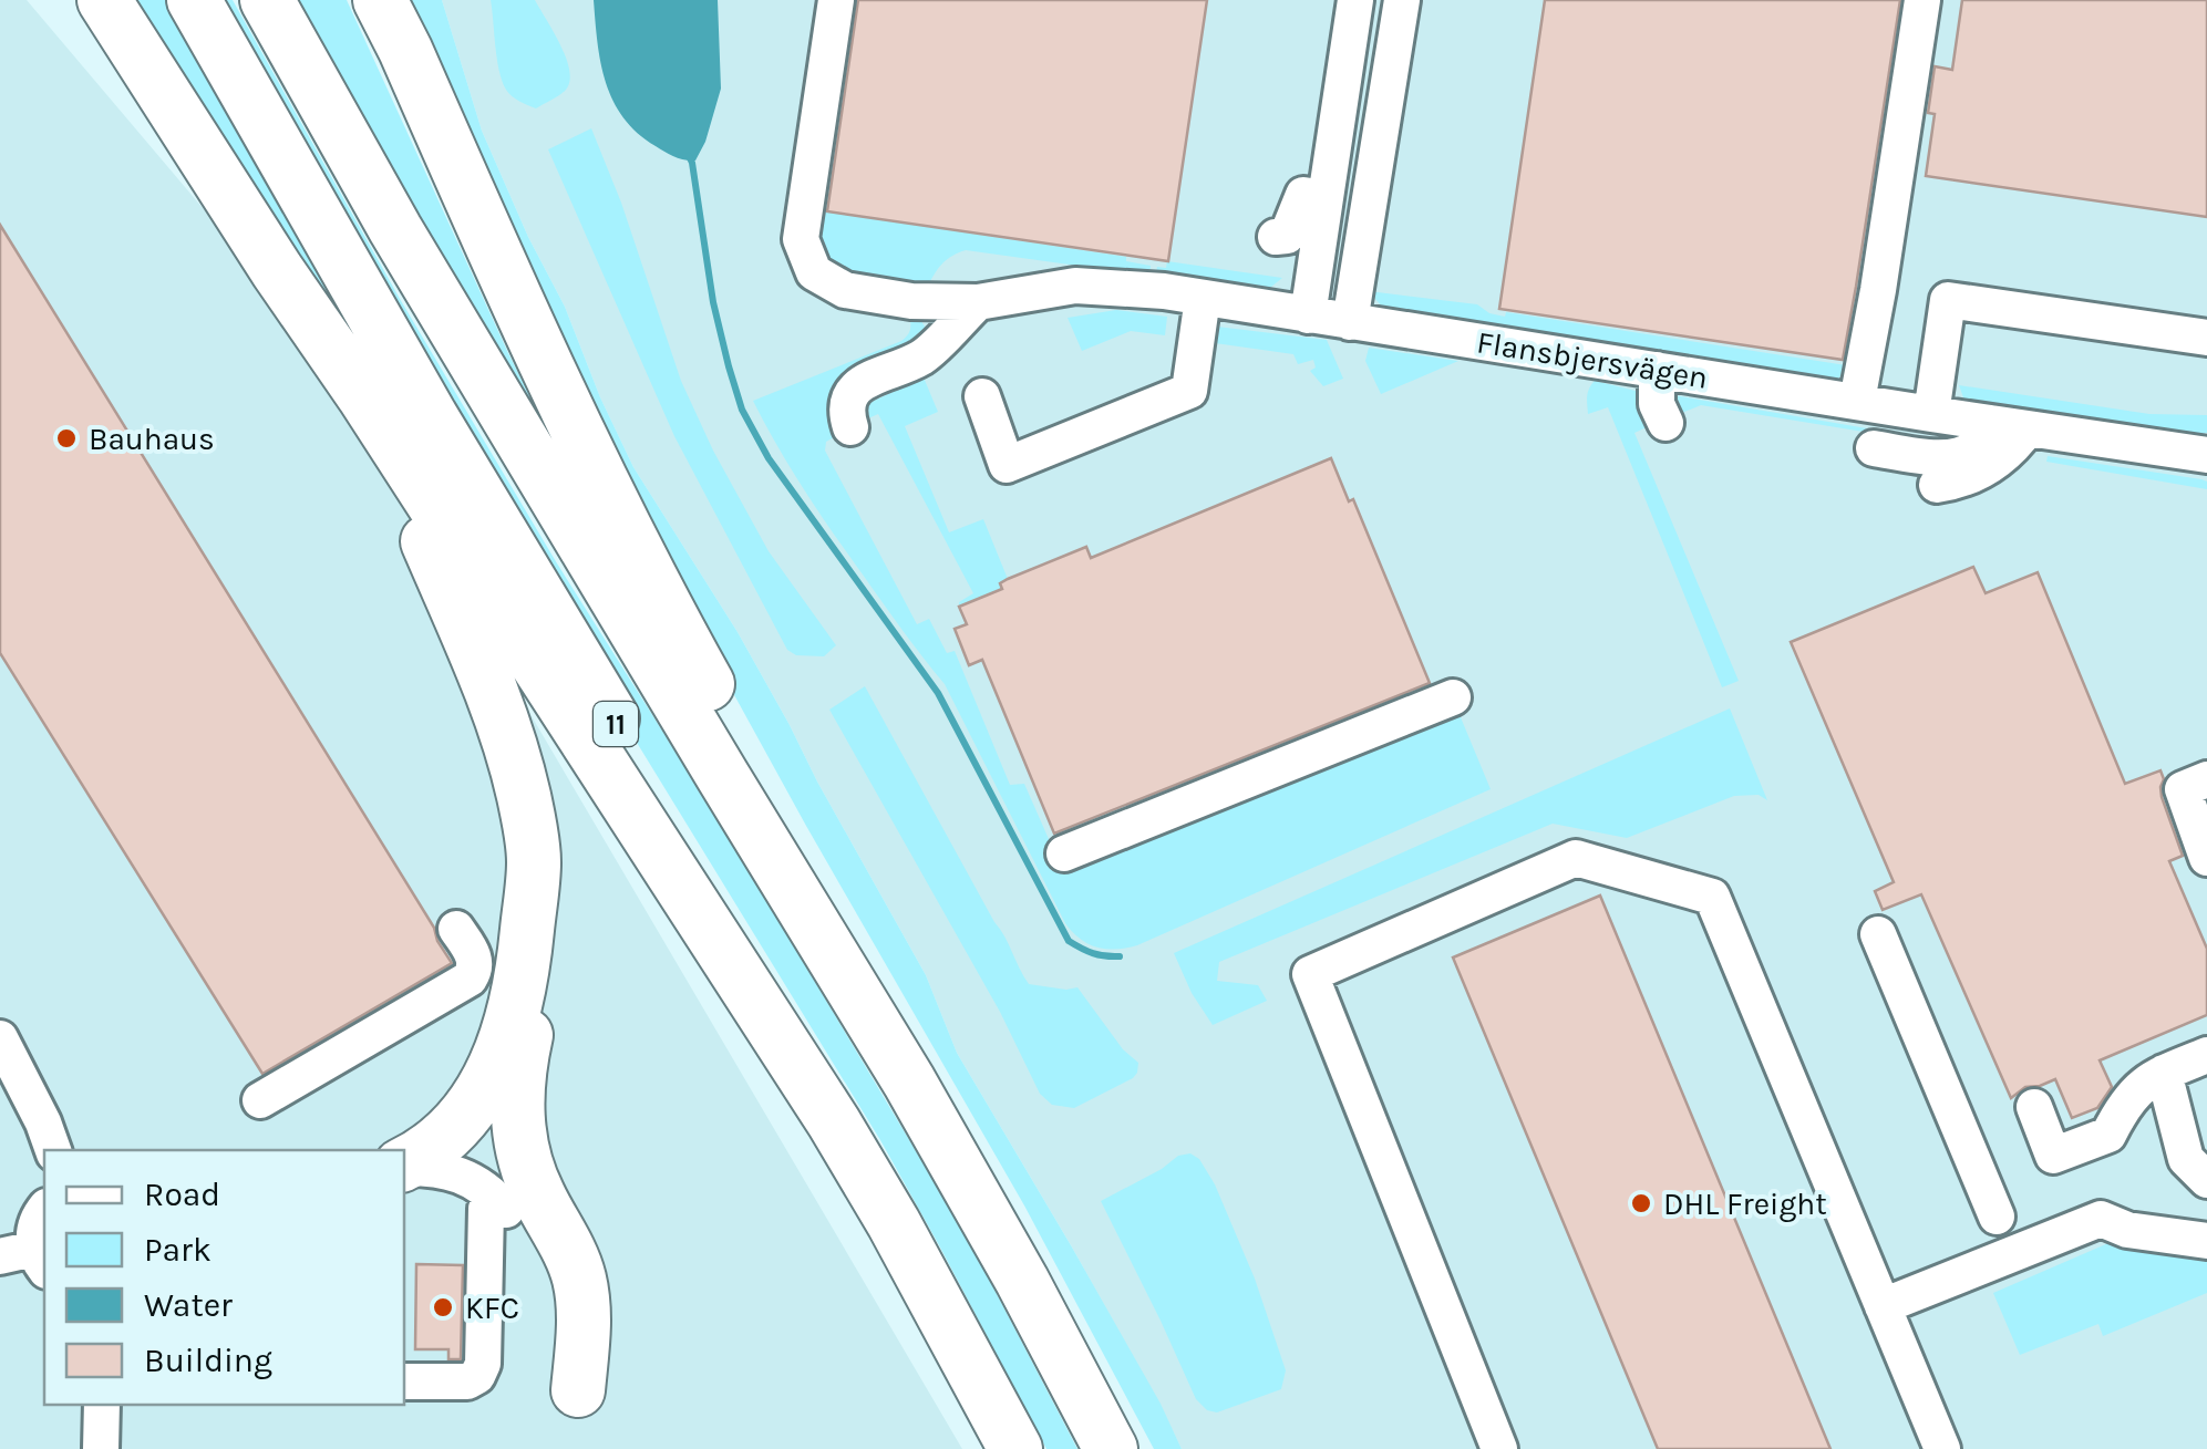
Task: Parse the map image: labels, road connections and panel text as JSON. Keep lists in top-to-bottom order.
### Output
{
  "streets": {
    "highway": ["11"],
    "street": ["Flansbjersvägen"]
  },
  "places": ["Bauhaus", "DHL Freight", "KFC"],
  "legend": [
    "Road",
    "Park",
    "Water",
    "Building"
  ]
}
